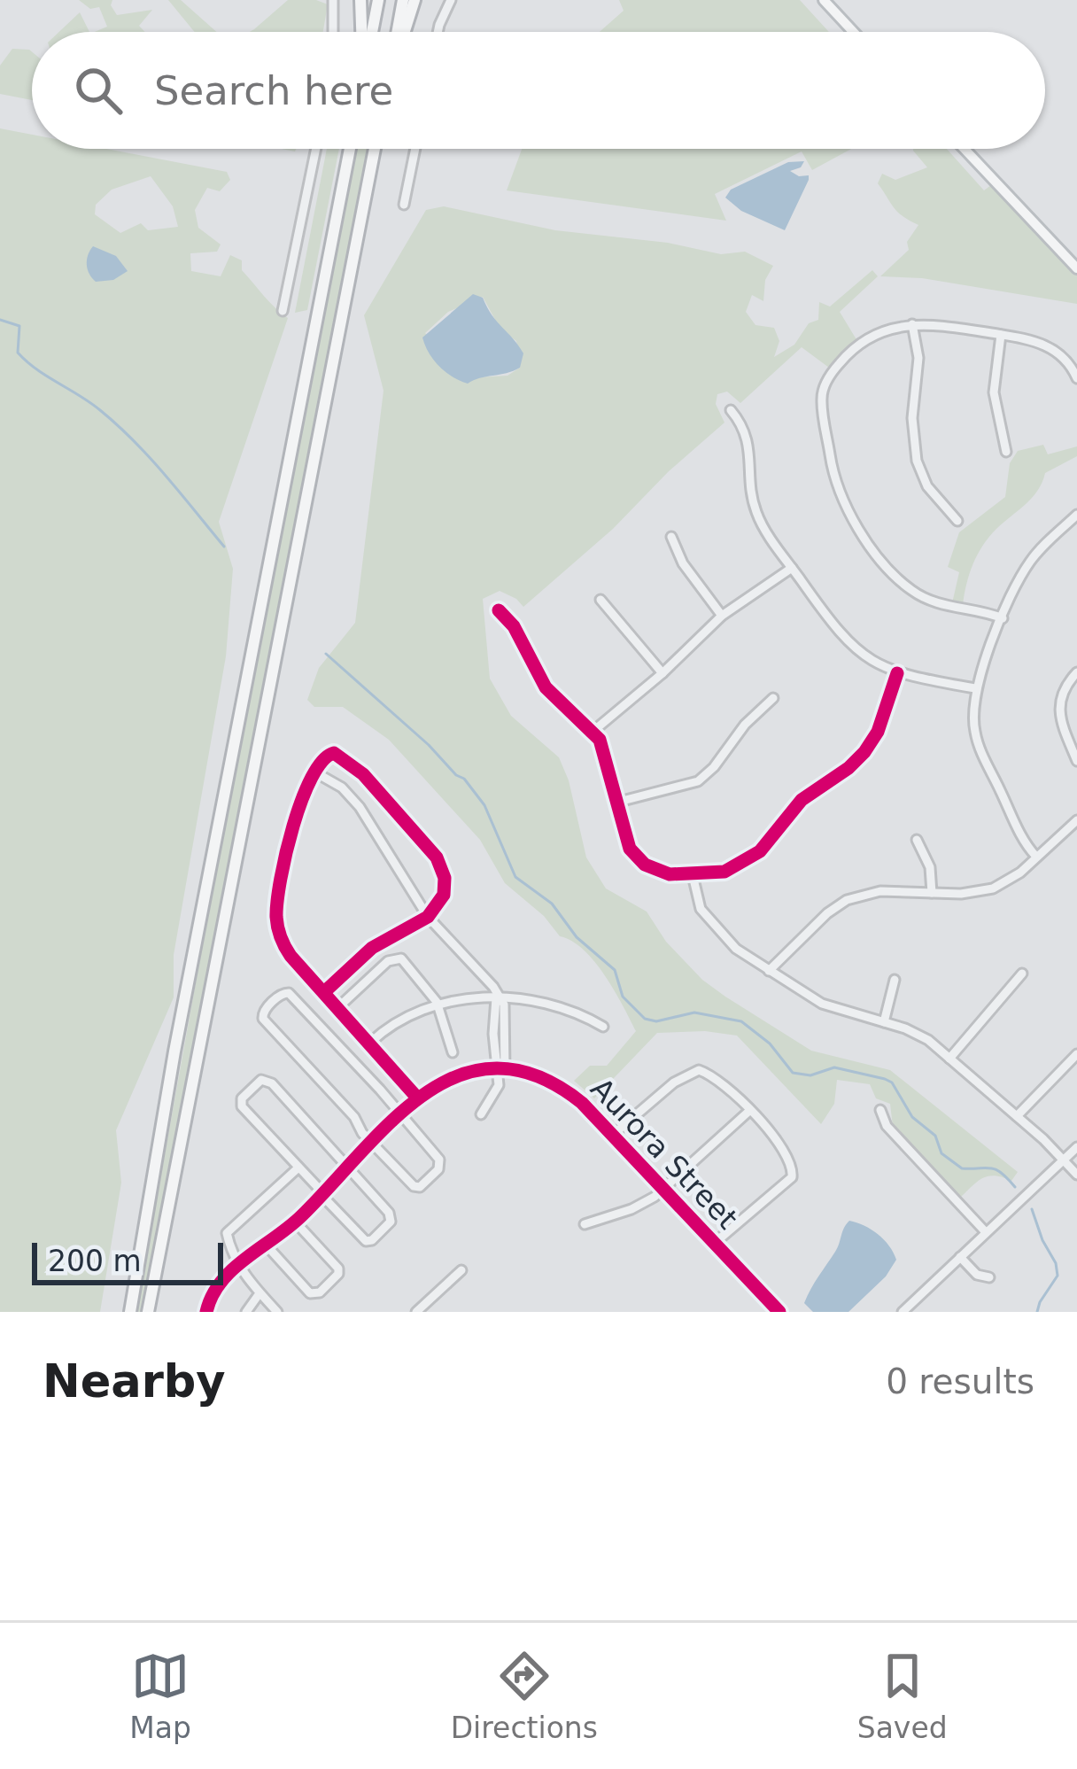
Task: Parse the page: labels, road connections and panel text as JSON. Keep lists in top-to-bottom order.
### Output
{
  "streets": {
    "street": ["Aurora Street"]
  },
  "scale_bar": "200 m",
  "page": {
    "search": "Search here",
    "scale": "200 m",
    "heading": ["Nearby", "0 results"],
    "nav": ["Map", "Directions", "Saved"]
  }
}
